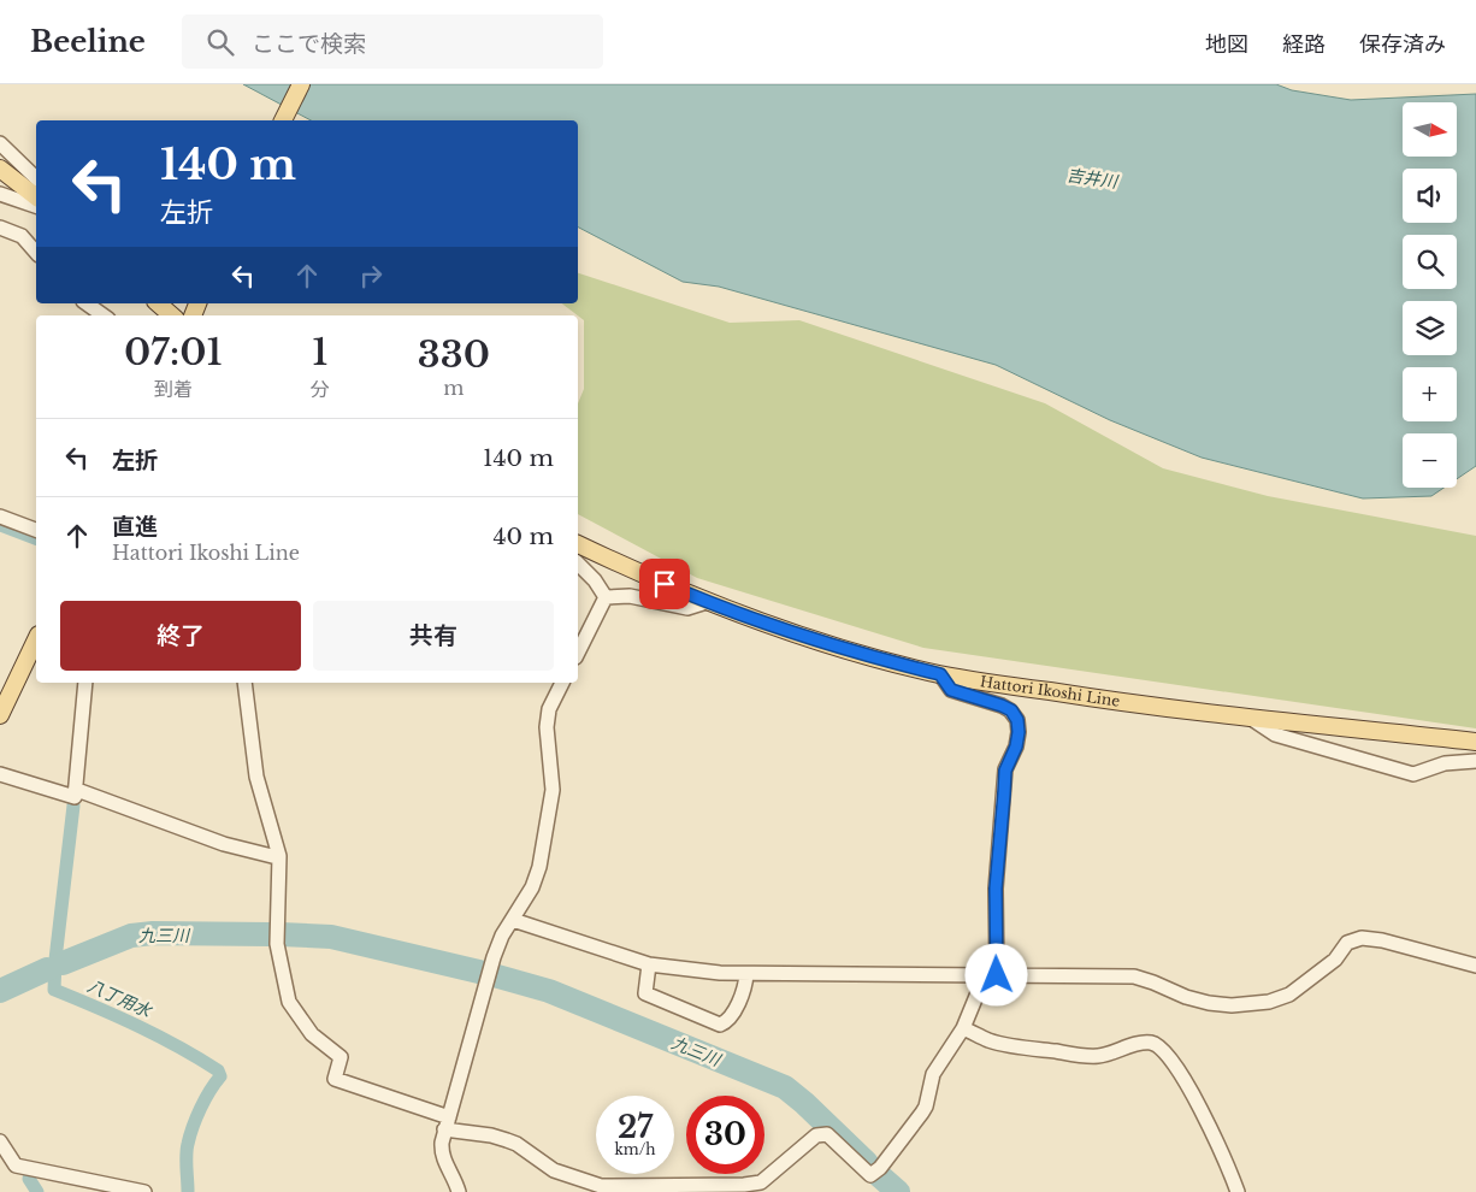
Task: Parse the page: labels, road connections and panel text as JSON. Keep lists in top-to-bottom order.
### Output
{
  "streets": {
    "main road": ["Hattori Ikoshi Line"]
  },
  "water": ["吉井川", "九三川", "八丁用水"],
  "north": "right",
  "page": {
    "header": "Beeline",
    "search": "ここで検索",
    "nav": ["地図", "経路", "保存済み"],
    "map_buttons": ["+", "−"],
    "turn": ["140 m", "左折"],
    "eta": [
      "07:01",
      "到着",
      "1",
      "分",
      "330",
      "m"
    ],
    "list": [
      {
        "name": "左折",
        "value": "140 m"
      },
      {
        "name": "直進",
        "note": "Hattori Ikoshi Line",
        "value": "40 m"
      }
    ],
    "buttons": ["終了", "共有"],
    "speed": "27 km/h",
    "limit": "30"
  }
}
